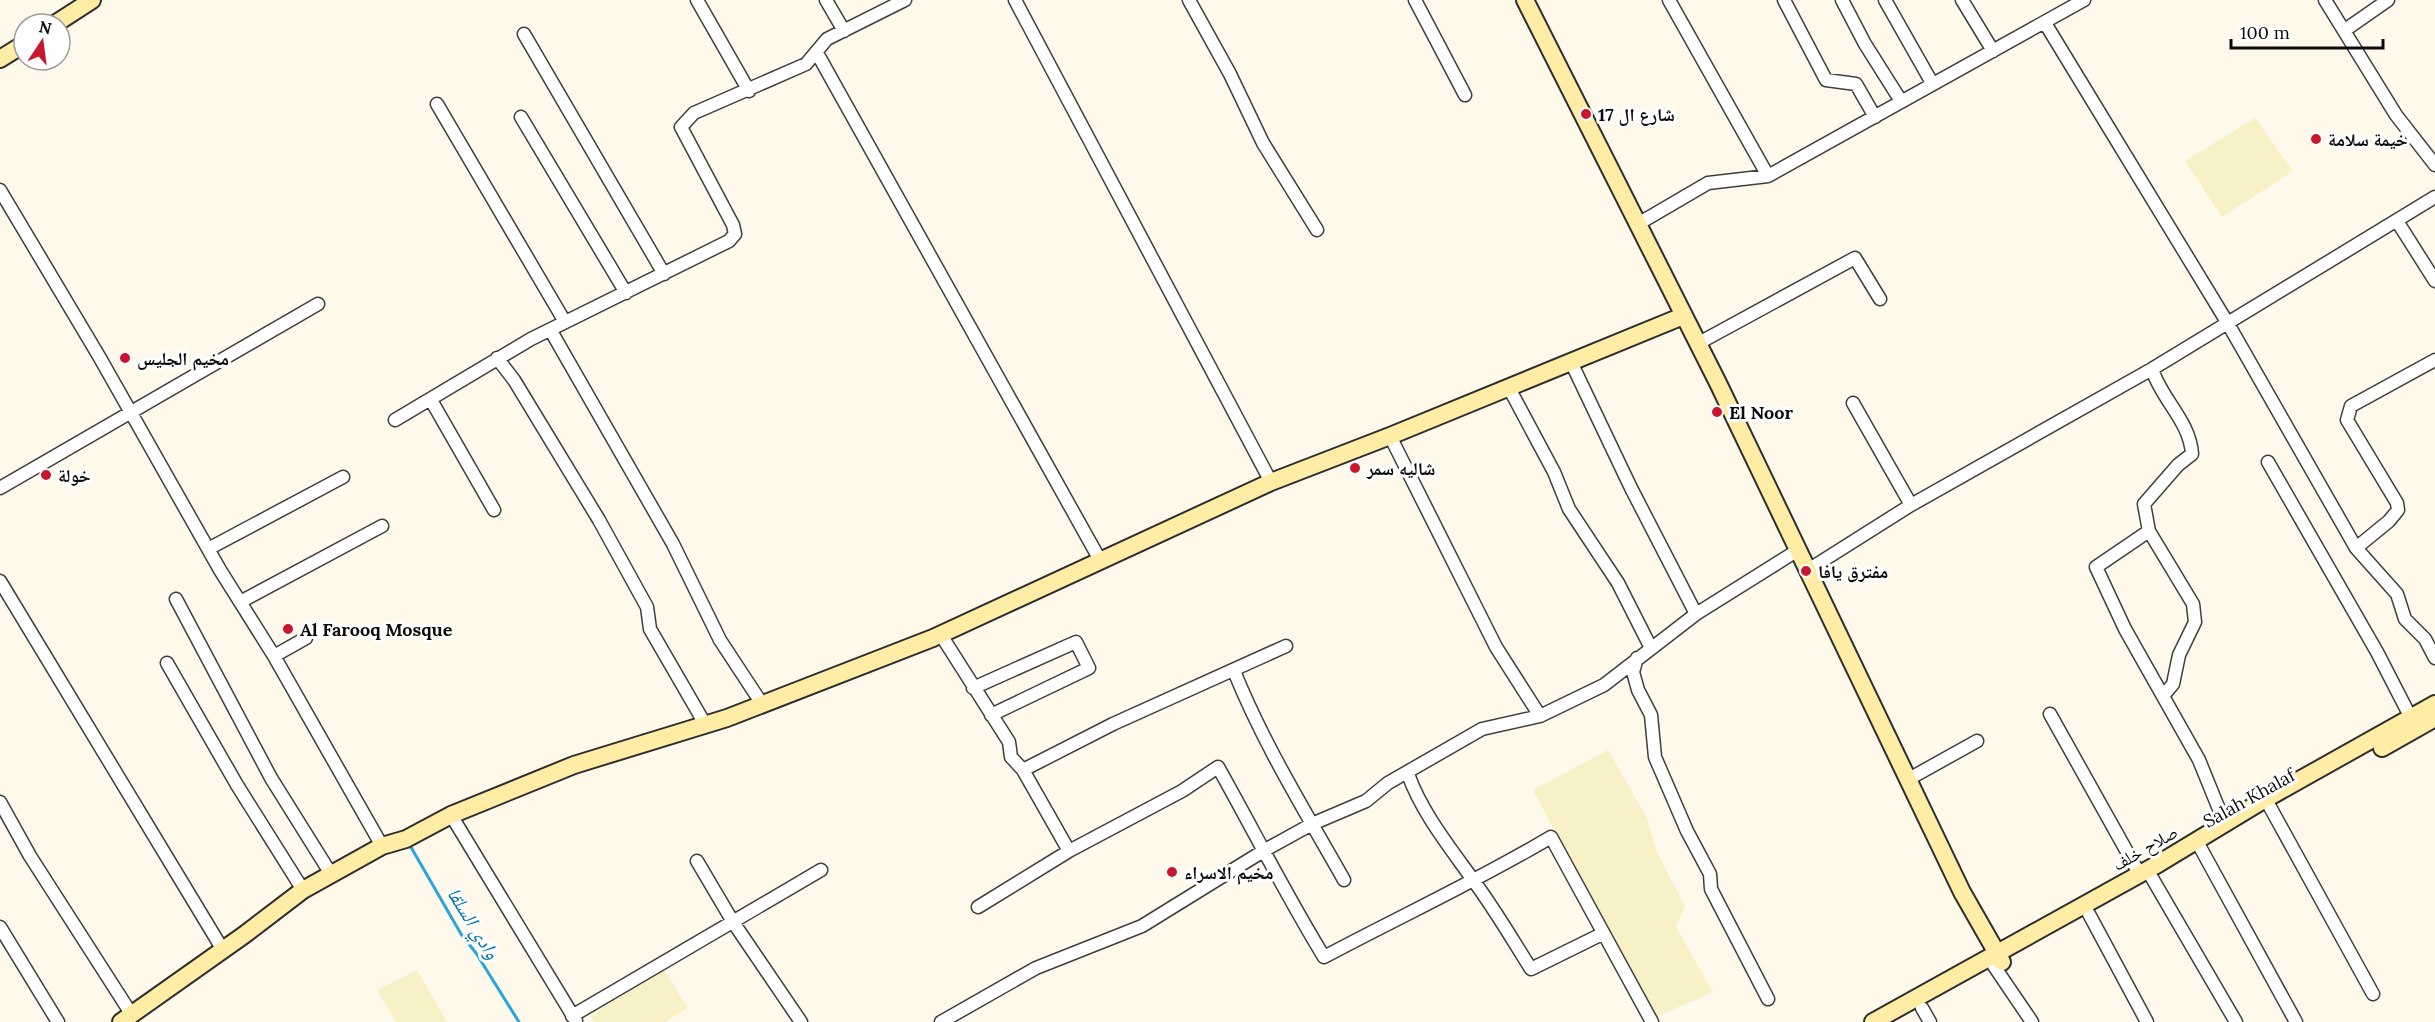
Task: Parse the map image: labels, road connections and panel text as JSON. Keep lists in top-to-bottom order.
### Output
{
  "streets": {
    "street": ["Salah Khalaf", "صلاح خلف"]
  },
  "crossings": [
    ["Salah Khalaf", "صلاح خلف"]
  ],
  "water": ["وادي السلقا"],
  "places": [
    "شارع ال 17",
    "خيمة سلامة",
    "مخيم الجليس",
    "El Noor",
    "شاليه سمر",
    "خولة",
    "مفترق يافا",
    "Al Farooq Mosque",
    "مخيم الاسراء"
  ],
  "scale_bar": "100 m",
  "north": "top"
}
